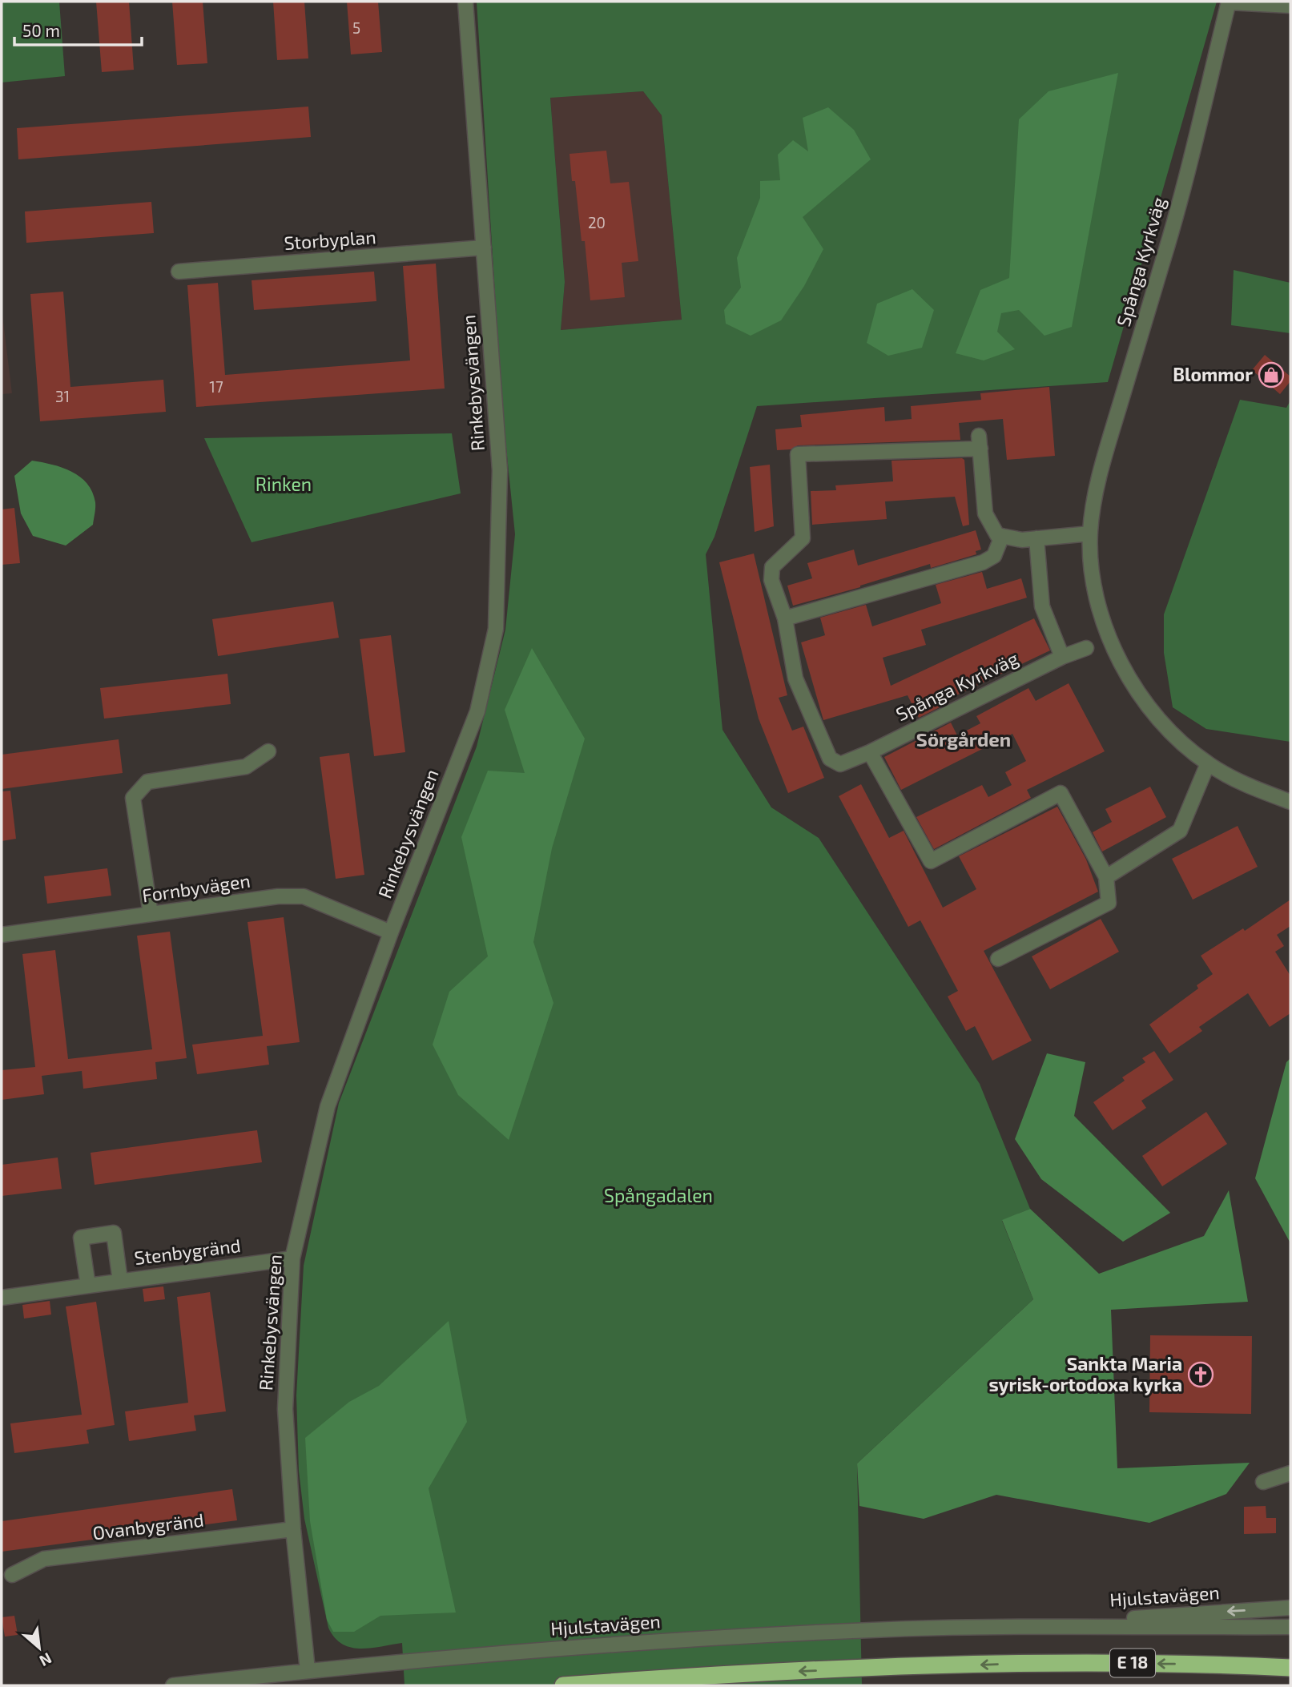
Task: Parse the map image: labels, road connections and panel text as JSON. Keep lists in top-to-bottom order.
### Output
{
  "streets": {
    "highway": ["E 18"],
    "street": [
      "Storbyplan",
      "Spånga Kyrkväg",
      "Rinkebysvängen",
      "Fornbyvägen",
      "Stenbygränd",
      "Ovanbygränd",
      "Hjulstavägen"
    ]
  },
  "crossings": [
    ["Storbyplan", "Rinkebysvängen"],
    ["Rinkebysvängen", "Fornbyvägen"],
    ["Rinkebysvängen", "Stenbygränd"],
    ["Rinkebysvängen", "Ovanbygränd"],
    ["Rinkebysvängen", "Hjulstavägen"]
  ],
  "districts": ["Sörgården"],
  "parks": ["Rinken", "Spångadalen"],
  "places": {
    "shop": ["Blommor"],
    "church": ["Sankta Maria syrisk-ortodoxa kyrka"]
  },
  "house_numbers": [
    "5",
    "20",
    "17",
    "31"
  ],
  "scale_bar": "50 m",
  "north": "bottom right"
}
